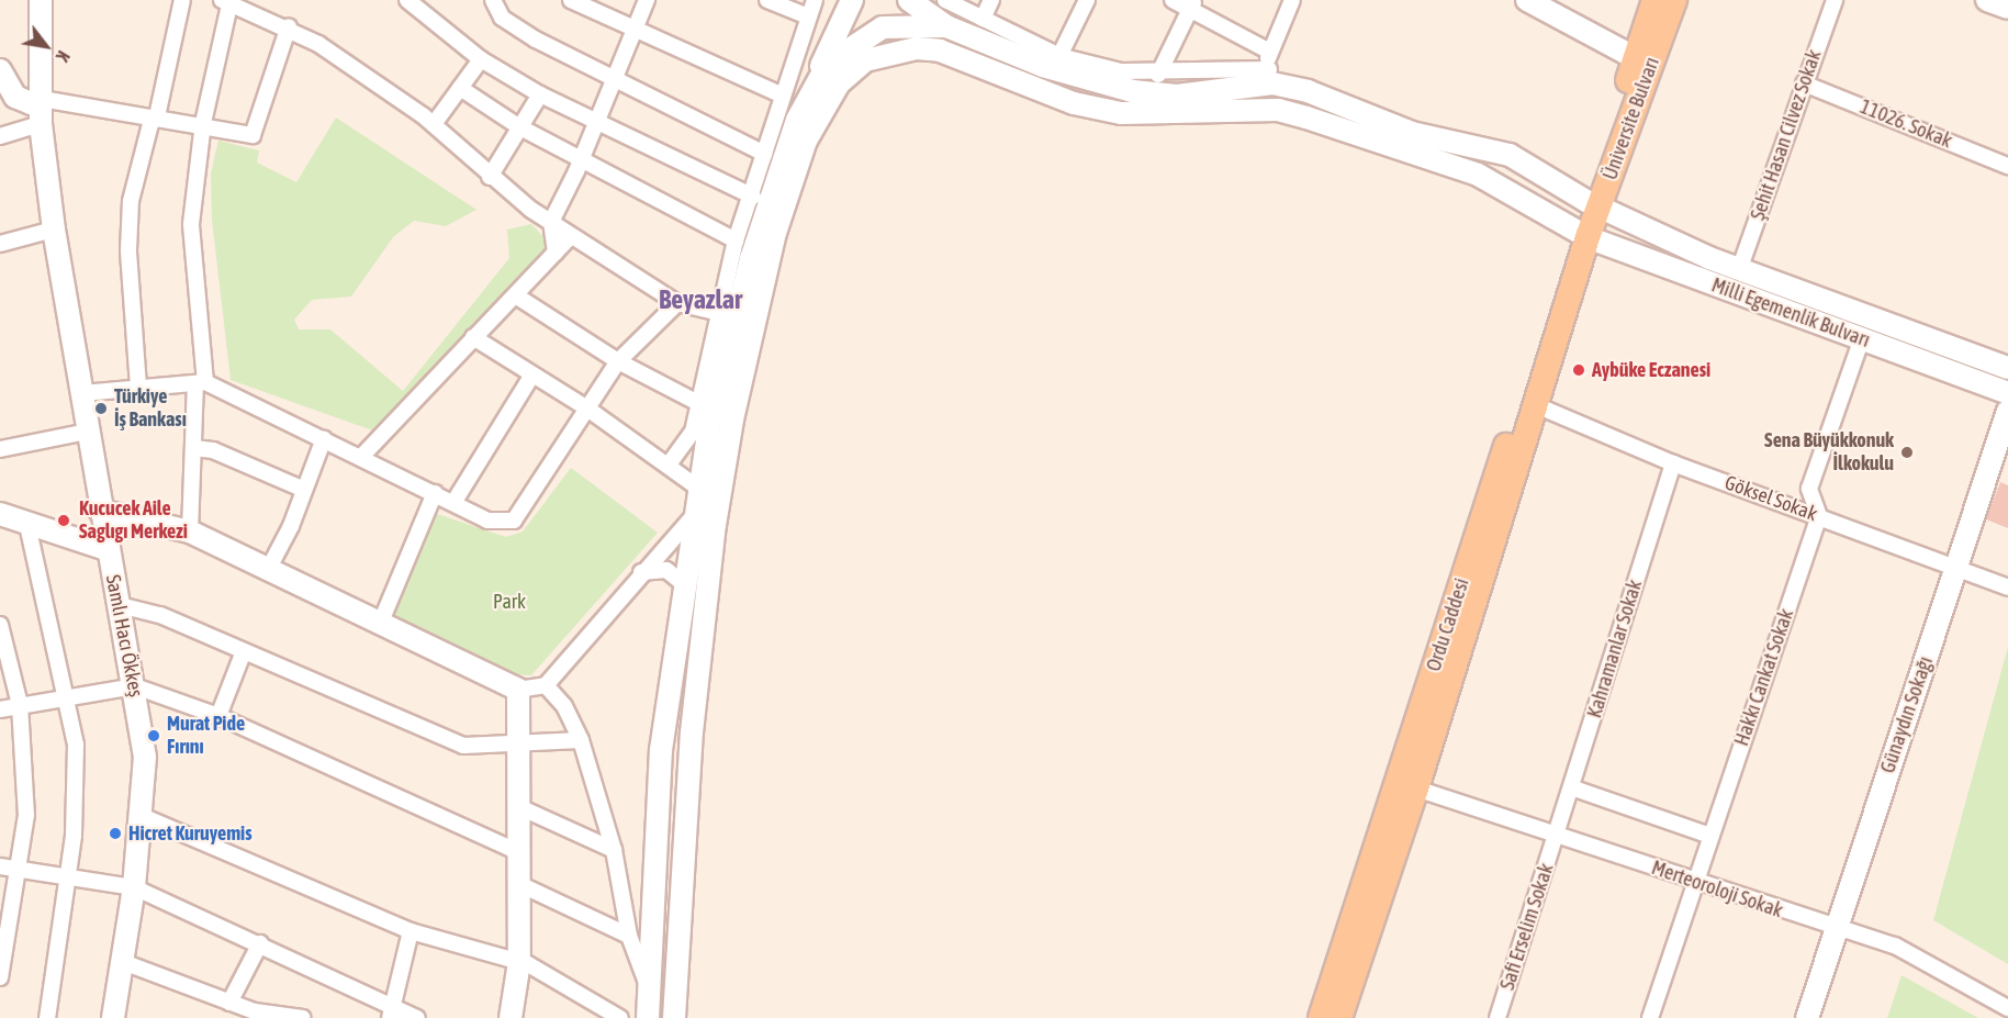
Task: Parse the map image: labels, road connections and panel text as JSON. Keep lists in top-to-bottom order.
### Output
{
  "streets": {
    "main road": [
      "Üniversite Bulvarı",
      "Milli Egemenlik Bulvarı",
      "Ordu Caddesi",
      "Samlı Hacı Ökkeş",
      "Günaydın Sokağı"
    ],
    "street": [
      "11026. Sokak",
      "Şehit Hasan Cilvez Sokak",
      "Göksel Sokak",
      "Kahramanlar Sokak",
      "Hakkı Cankat Sokak",
      "Merteoroloji Sokak",
      "Safi Erselim Sokak"
    ]
  },
  "crossings": [
    ["Üniversite Bulvarı", "Milli Egemenlik Bulvarı"],
    ["Üniversite Bulvarı", "Ordu Caddesi"],
    ["11026. Sokak", "Şehit Hasan Cilvez Sokak"],
    ["Şehit Hasan Cilvez Sokak", "Milli Egemenlik Bulvarı"],
    ["Milli Egemenlik Bulvarı", "Ordu Caddesi"],
    ["Göksel Sokak", "Ordu Caddesi"],
    ["Göksel Sokak", "Kahramanlar Sokak"],
    ["Göksel Sokak", "Hakkı Cankat Sokak"],
    ["Göksel Sokak", "Günaydın Sokağı"],
    ["Ordu Caddesi", "Merteoroloji Sokak"],
    ["Kahramanlar Sokak", "Merteoroloji Sokak"],
    ["Kahramanlar Sokak", "Safi Erselim Sokak"],
    ["Hakkı Cankat Sokak", "Merteoroloji Sokak"],
    ["Günaydın Sokağı", "Merteoroloji Sokak"],
    ["Merteoroloji Sokak", "Safi Erselim Sokak"]
  ],
  "districts": ["Beyazlar"],
  "parks": ["Park"],
  "places": [
    "Aybüke Eczanesi",
    "Türkiye İş Bankası",
    "Sena Büyükkonuk İlkokulu",
    "Kucucek Aile Saglıgı Merkezi",
    "Murat Pide Fırını",
    "Hicret Kuruyemis"
  ],
  "north": "bottom right"
}
